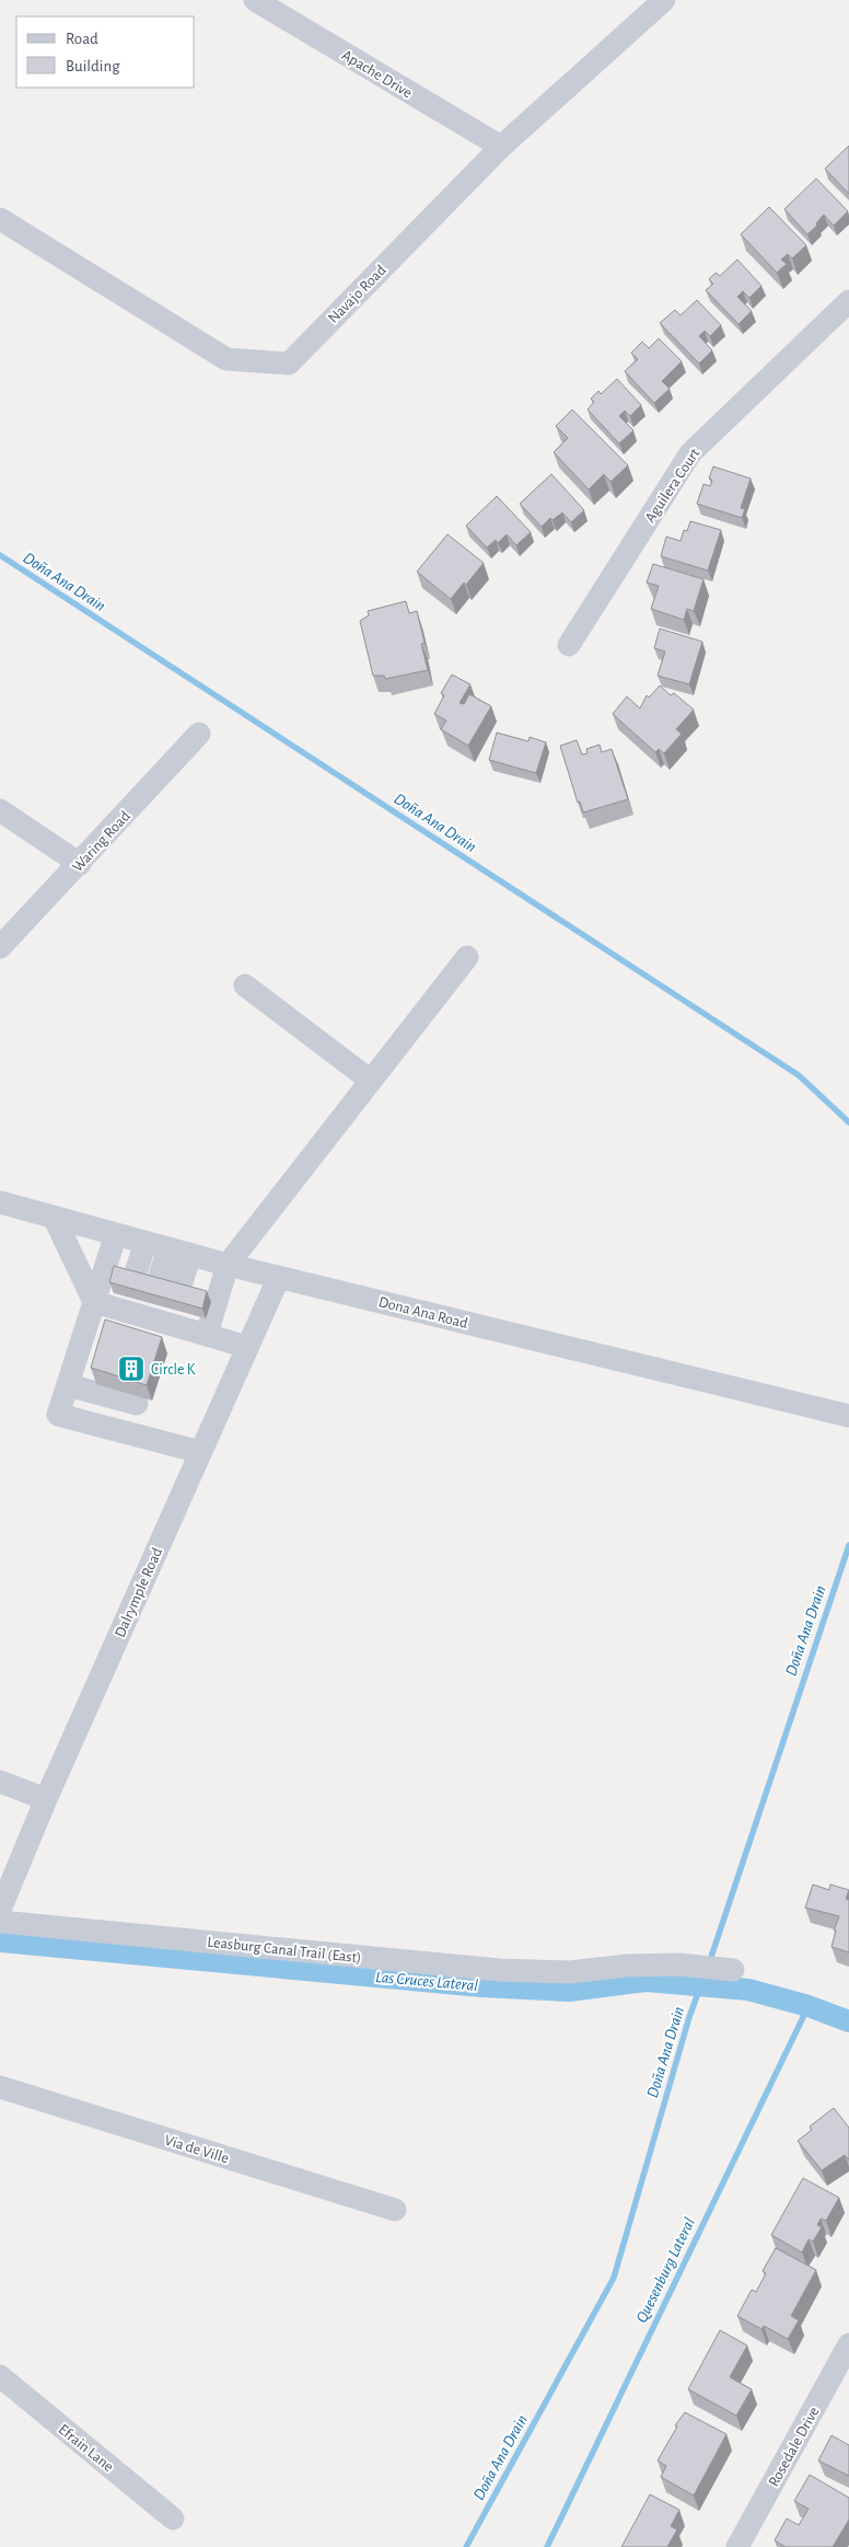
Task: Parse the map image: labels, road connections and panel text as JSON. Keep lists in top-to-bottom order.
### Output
{
  "streets": {
    "street": [
      "Apache Drive",
      "Navajo Road",
      "Aguilera Court",
      "Waring Road",
      "Dona Ana Road",
      "Dalrymple Road",
      "Leasburg Canal Trail (East)",
      "Via de Ville",
      "Rosedale Drive",
      "Efrain Lane"
    ]
  },
  "crossings": [
    ["Apache Drive", "Navajo Road"],
    ["Dona Ana Road", "Dalrymple Road"]
  ],
  "water": ["Doña Ana Drain", "Las Cruces Lateral", "Quesenburg Lateral"],
  "places": {
    "building": ["Circle K"]
  },
  "legend": ["Road", "Building"]
}
